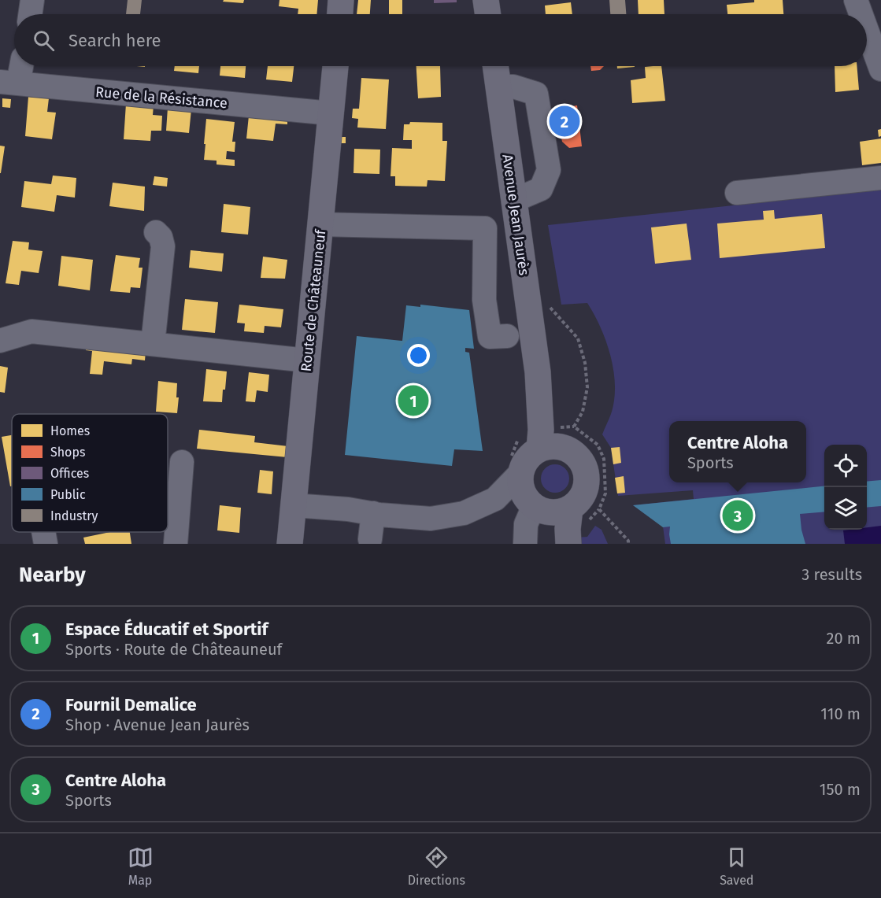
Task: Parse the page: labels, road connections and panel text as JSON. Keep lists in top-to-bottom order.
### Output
{
  "streets": {
    "main road": ["Avenue Jean Jaurès", "Route de Châteauneuf"],
    "street": ["Rue de la Résistance"]
  },
  "crossings": [
    ["Rue de la Résistance", "Route de Châteauneuf"]
  ],
  "legend": [
    "Homes",
    "Shops",
    "Offices",
    "Public",
    "Industry"
  ],
  "page": {
    "search": "Search here",
    "pins": ["2", "1", "3"],
    "popup": ["Centre Aloha", "Sports"],
    "heading": ["Nearby", "3 results"],
    "list": [
      {
        "mark": "1",
        "name": "Espace Éducatif et Sportif",
        "note": "Sports · Route de Châteauneuf",
        "value": "20 m"
      },
      {
        "mark": "2",
        "name": "Fournil Demalice",
        "note": "Shop · Avenue Jean Jaurès",
        "value": "110 m"
      },
      {
        "mark": "3",
        "name": "Centre Aloha",
        "note": "Sports",
        "value": "150 m"
      }
    ],
    "nav": ["Map", "Directions", "Saved"]
  }
}
